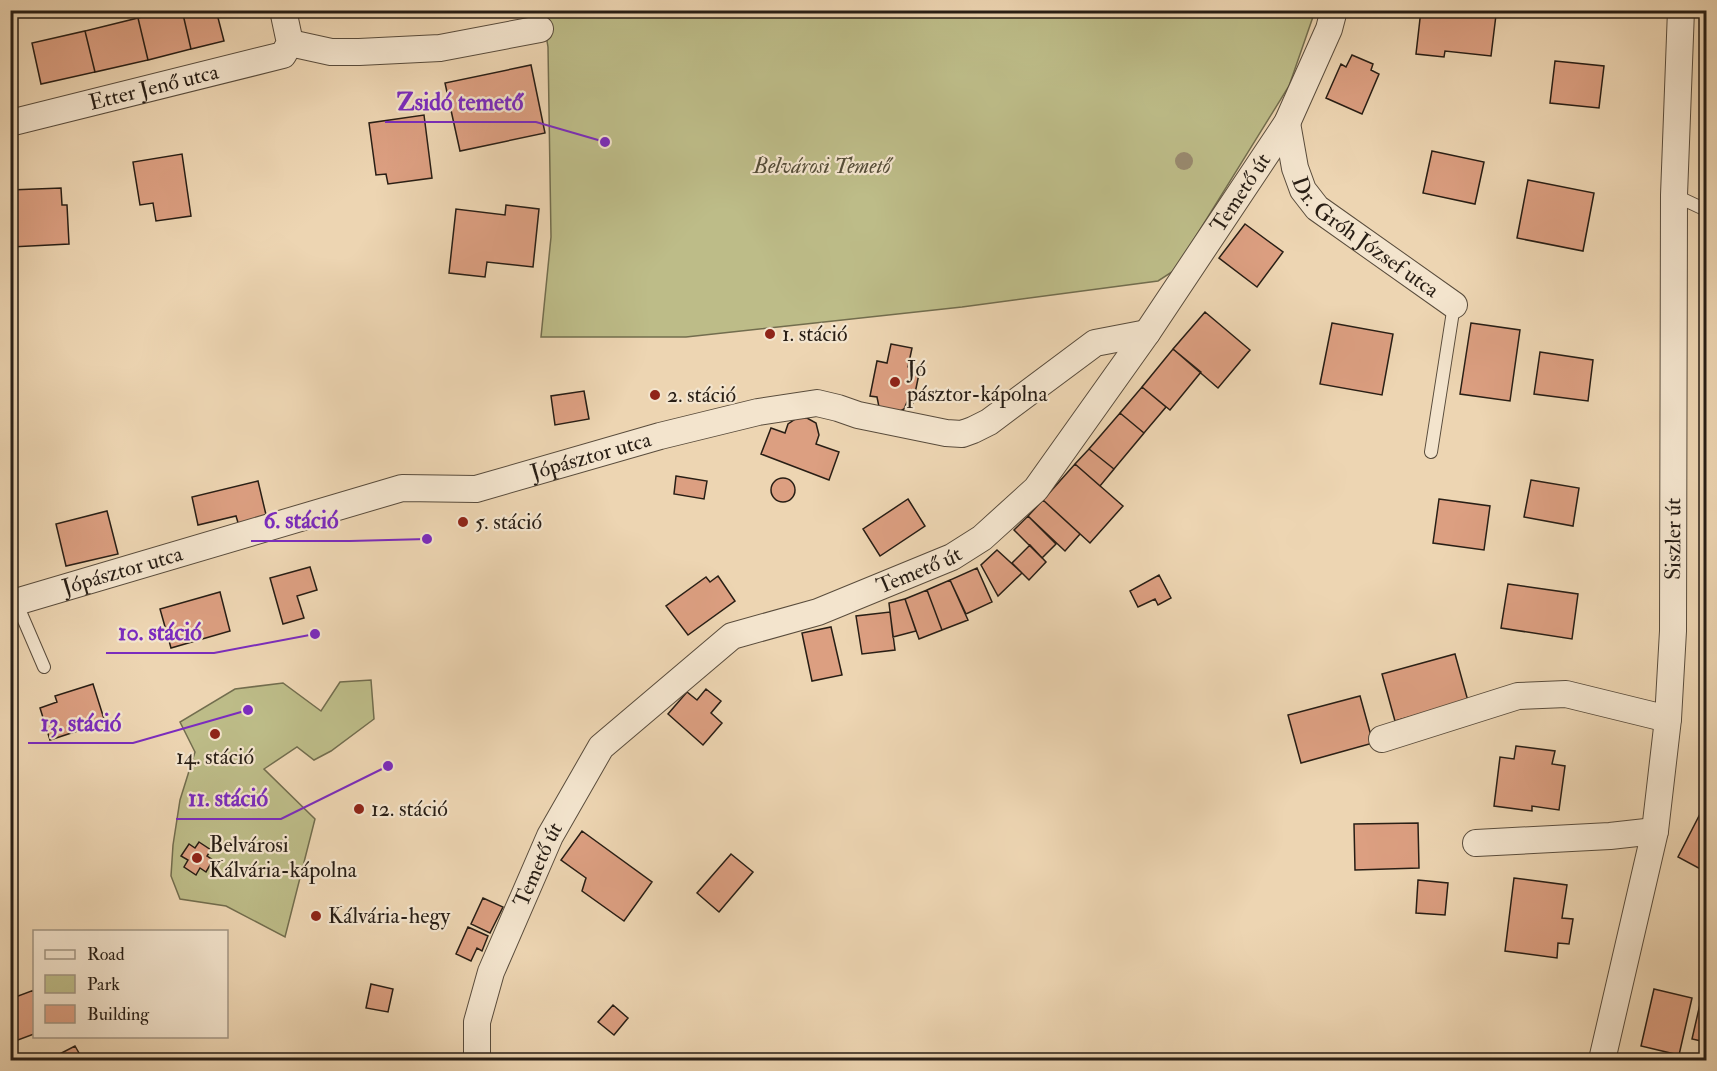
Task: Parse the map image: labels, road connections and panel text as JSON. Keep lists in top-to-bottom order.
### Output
{
  "streets": {
    "street": [
      "Etter Jenő utca",
      "Temető út",
      "Dr. Gróh József utca",
      "Jópásztor utca",
      "Siszler út"
    ]
  },
  "crossings": [
    ["Temető út", "Dr. Gróh József utca"],
    ["Temető út", "Jópásztor utca"]
  ],
  "parks": ["Belvárosi Temető"],
  "places": [
    "Zsidó temető",
    "1. stáció",
    "Jó pásztor-kápolna",
    "2. stáció",
    "5. stáció",
    "6. stáció",
    "10. stáció",
    "13. stáció",
    "14. stáció",
    "11. stáció",
    "12. stáció",
    "Belvárosi Kálvária-kápolna",
    "Kálvária-hegy"
  ],
  "legend": ["Road", "Park", "Building"]
}
